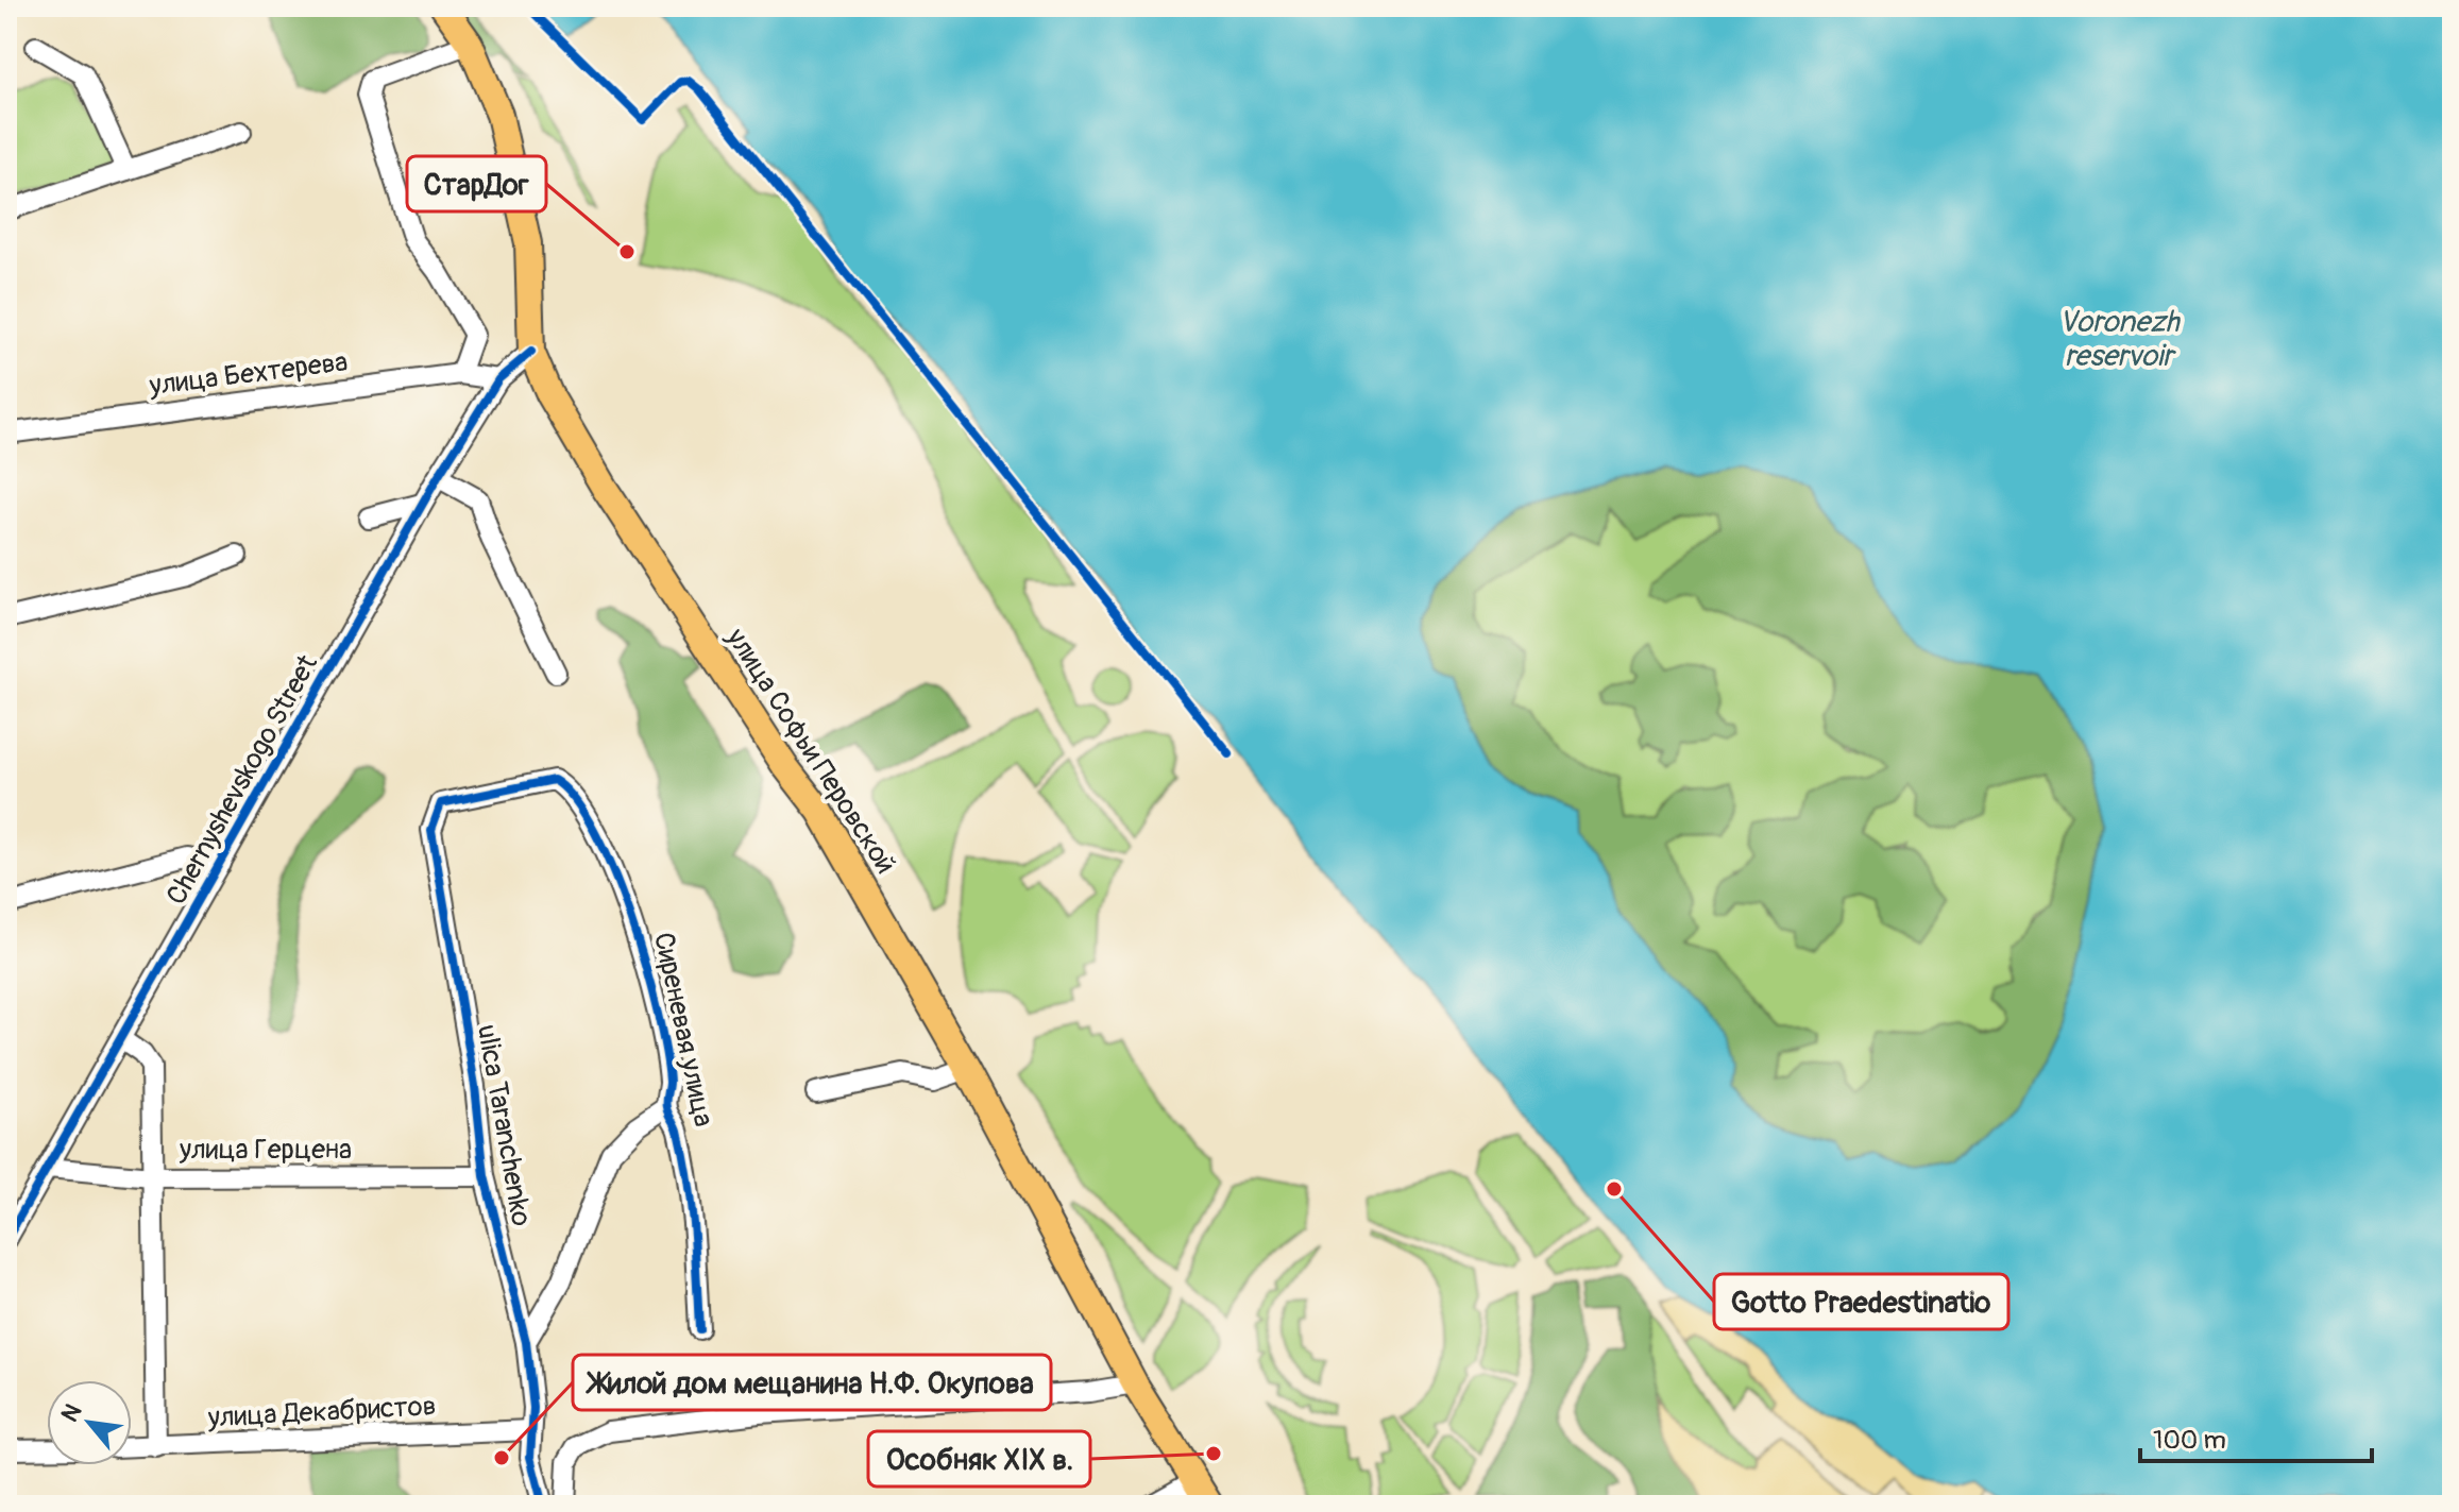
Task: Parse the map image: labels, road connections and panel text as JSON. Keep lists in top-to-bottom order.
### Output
{
  "streets": {
    "main road": ["улица Софьи Перовской"],
    "street": [
      "улица Бехтерева",
      "Chernyshevskogo Street",
      "Сиреневая улица",
      "ulica Taranchenko",
      "улица Герцена",
      "улица Декабристов"
    ]
  },
  "crossings": [
    ["улица Бехтерева", "Chernyshevskogo Street"],
    ["улица Софьи Перовской", "Chernyshevskogo Street"],
    ["Chernyshevskogo Street", "улица Герцена"],
    ["Сиреневая улица", "ulica Taranchenko"],
    ["ulica Taranchenko", "улица Герцена"],
    ["ulica Taranchenko", "улица Декабристов"]
  ],
  "water": ["Voronezh reservoir"],
  "places": [
    "СтарДог",
    "Gotto Praedestinatio",
    "Особняк XIX в.",
    "Жилой дом мещанина Н.Ф. Окупова"
  ],
  "scale_bar": "100 m",
  "north": "top left"
}
